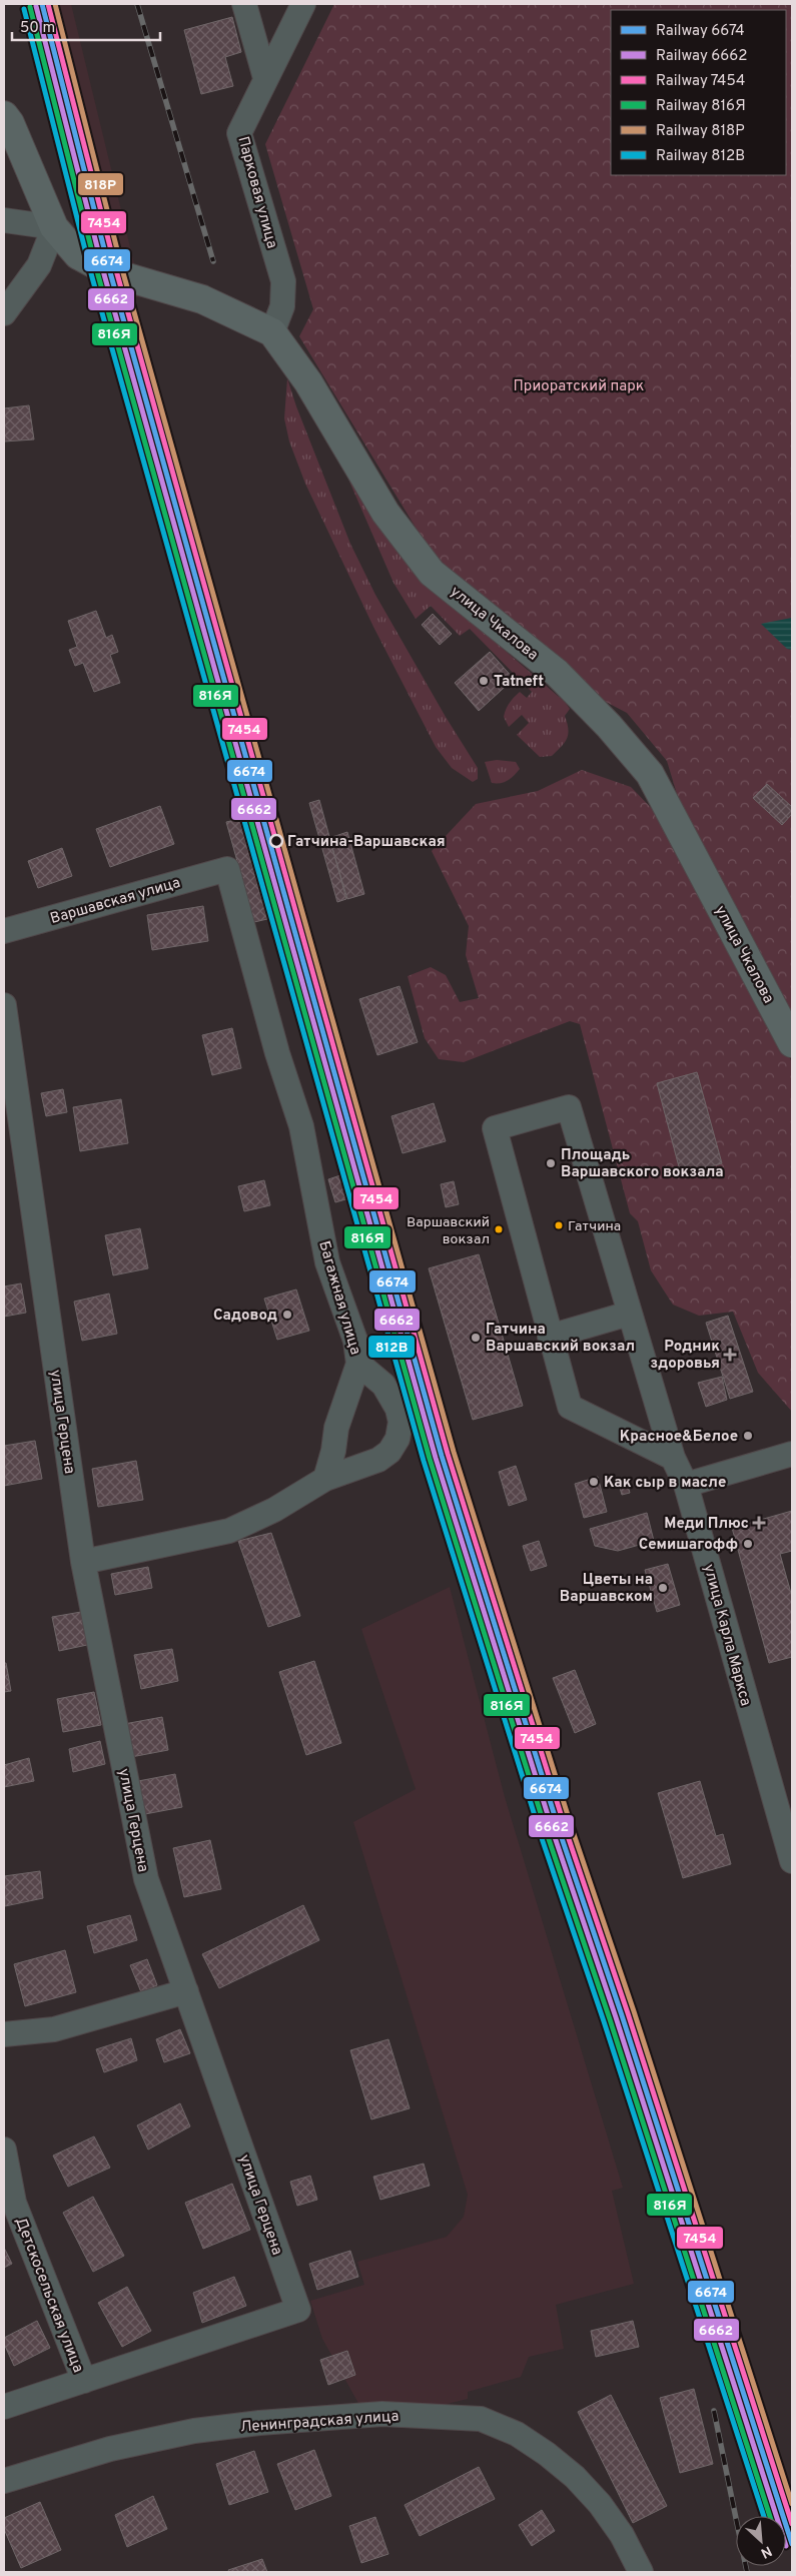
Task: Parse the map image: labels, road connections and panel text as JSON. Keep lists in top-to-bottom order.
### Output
{
  "streets": {
    "main road": ["улица Чкалова"],
    "street": [
      "Парковая улица",
      "Варшавская улица",
      "Багажная улица",
      "улица Герцена",
      "улица Карла Маркса",
      "Детскосельская улица",
      "Ленинградская улица"
    ]
  },
  "crossings": [
    ["Парковая улица", "улица Чкалова"],
    ["Варшавская улица", "Багажная улица"],
    ["Багажная улица", "улица Герцена"],
    ["улица Герцена", "Детскосельская улица"]
  ],
  "parks": ["Приоратский парк"],
  "places": {
    "other": [
      "Tatneft",
      "Гатчина-Варшавская",
      "Площадь Варшавского вокзала",
      "Гатчина",
      "Варшавский вокзал",
      "Садовод",
      "Гатчина Варшавский вокзал",
      "Красное&Белое",
      "Как сыр в масле",
      "Семишагофф",
      "Цветы на Варшавском"
    ],
    "health": ["Родник здоровья", "Меди Плюс"]
  },
  "lines": [
    "rail line 6674",
    "rail line 7454",
    "rail line 818Р",
    "rail line 6662",
    "rail line 816Я",
    "rail line 812В"
  ],
  "legend": [
    "Railway 6674",
    "Railway 6662",
    "Railway 7454",
    "Railway 816Я",
    "Railway 818Р",
    "Railway 812В"
  ],
  "scale_bar": "50 m",
  "north": "bottom right"
}
